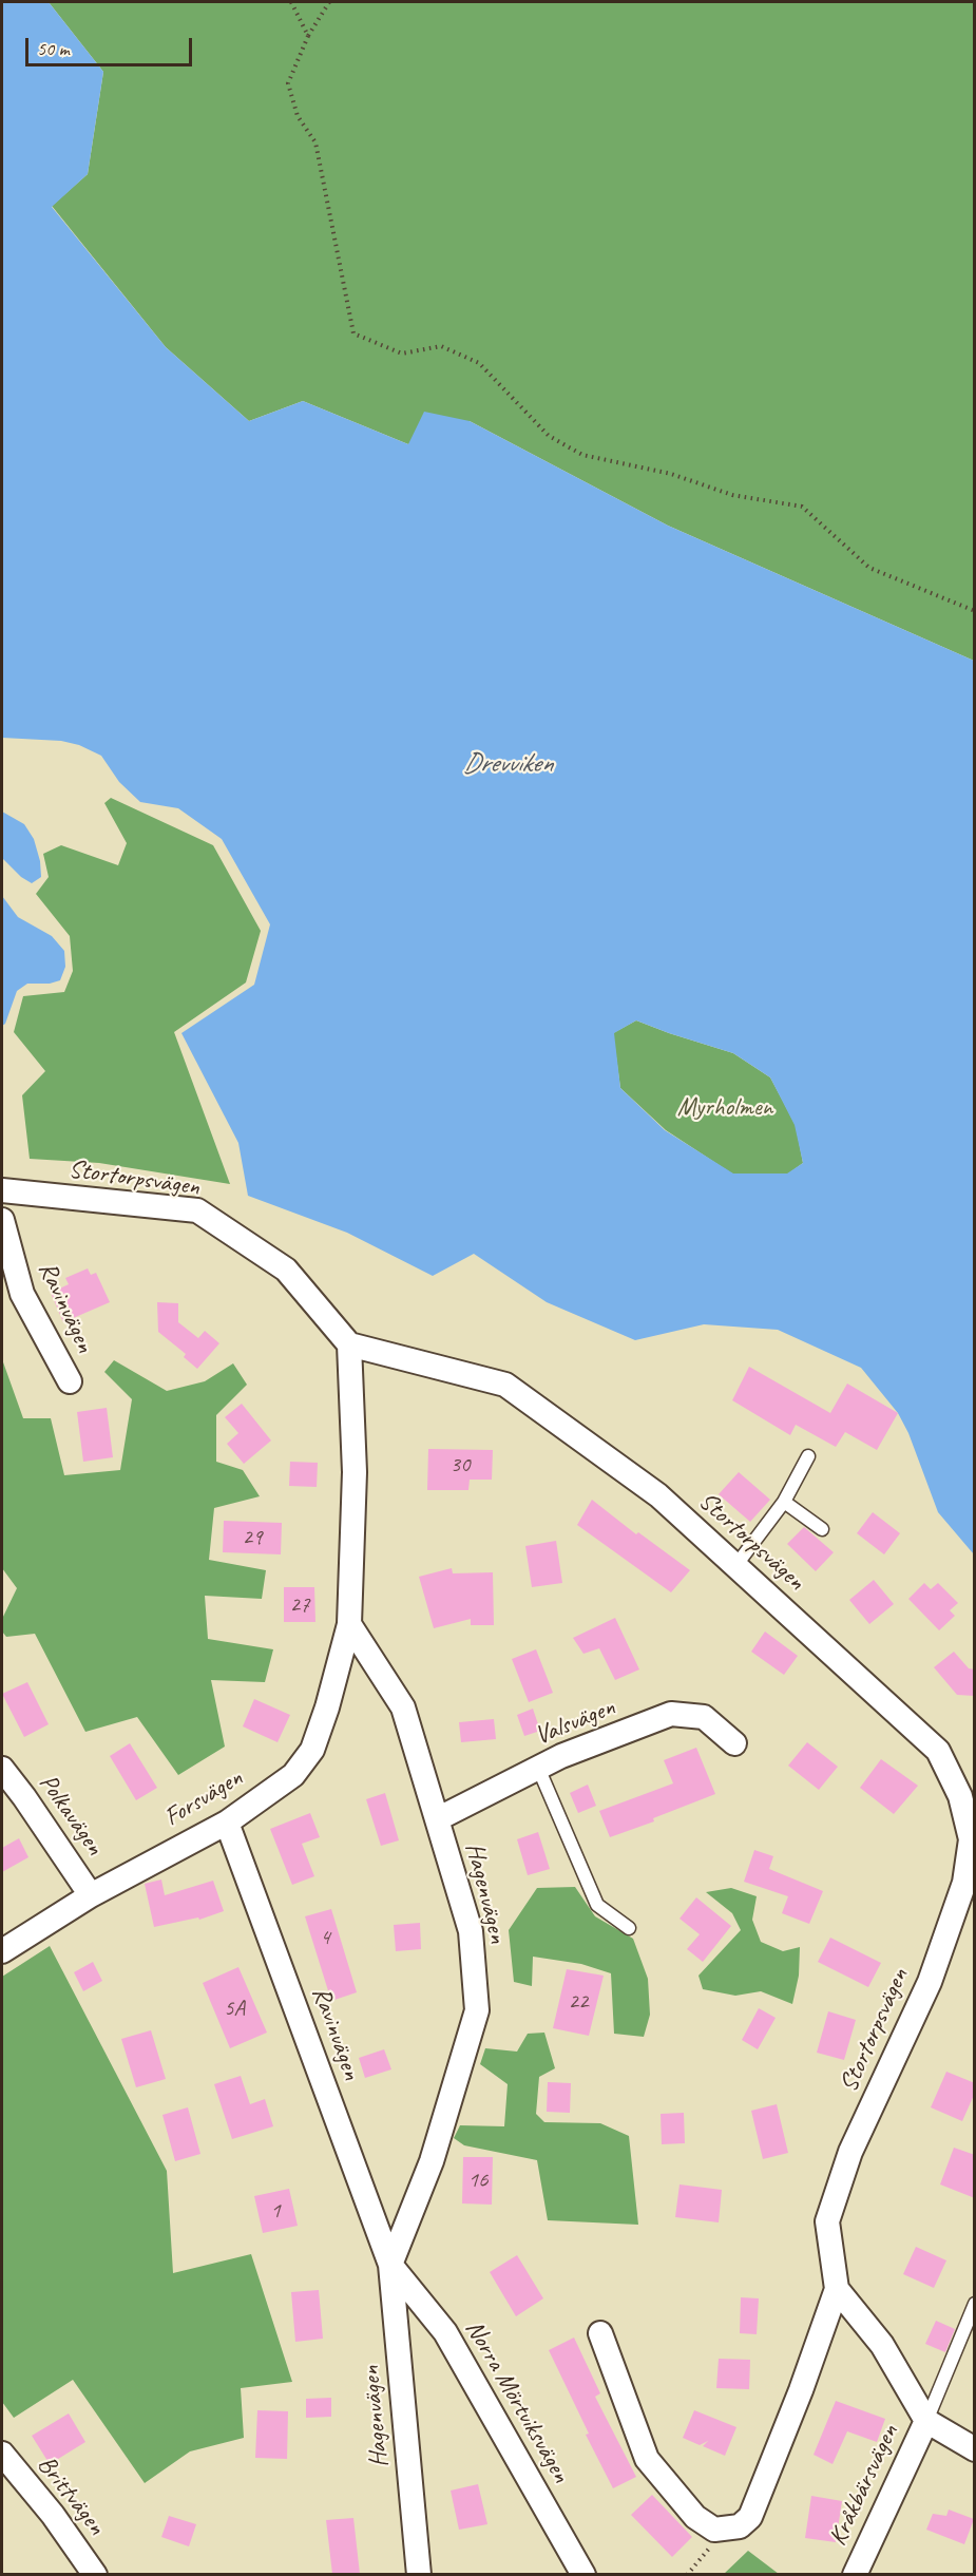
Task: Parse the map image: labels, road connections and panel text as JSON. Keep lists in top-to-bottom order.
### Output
{
  "streets": {
    "street": [
      "Stortorpsvägen",
      "Ravinvägen",
      "Valsvägen",
      "Forsvägen",
      "Polkavägen",
      "Hagenvägen",
      "Norra Mörtviksvägen",
      "Kråkbärsvägen",
      "Brittvägen"
    ]
  },
  "crossings": [
    ["Ravinvägen", "Forsvägen"],
    ["Ravinvägen", "Hagenvägen"],
    ["Ravinvägen", "Norra Mörtviksvägen"],
    ["Valsvägen", "Hagenvägen"],
    ["Forsvägen", "Polkavägen"],
    ["Forsvägen", "Hagenvägen"],
    ["Hagenvägen", "Norra Mörtviksvägen"]
  ],
  "water": ["Drevviken"],
  "parks": ["Myrholmen"],
  "house_numbers": [
    "30",
    "29",
    "27",
    "4",
    "22",
    "5A",
    "16",
    "1"
  ],
  "scale_bar": "50 m"
}
